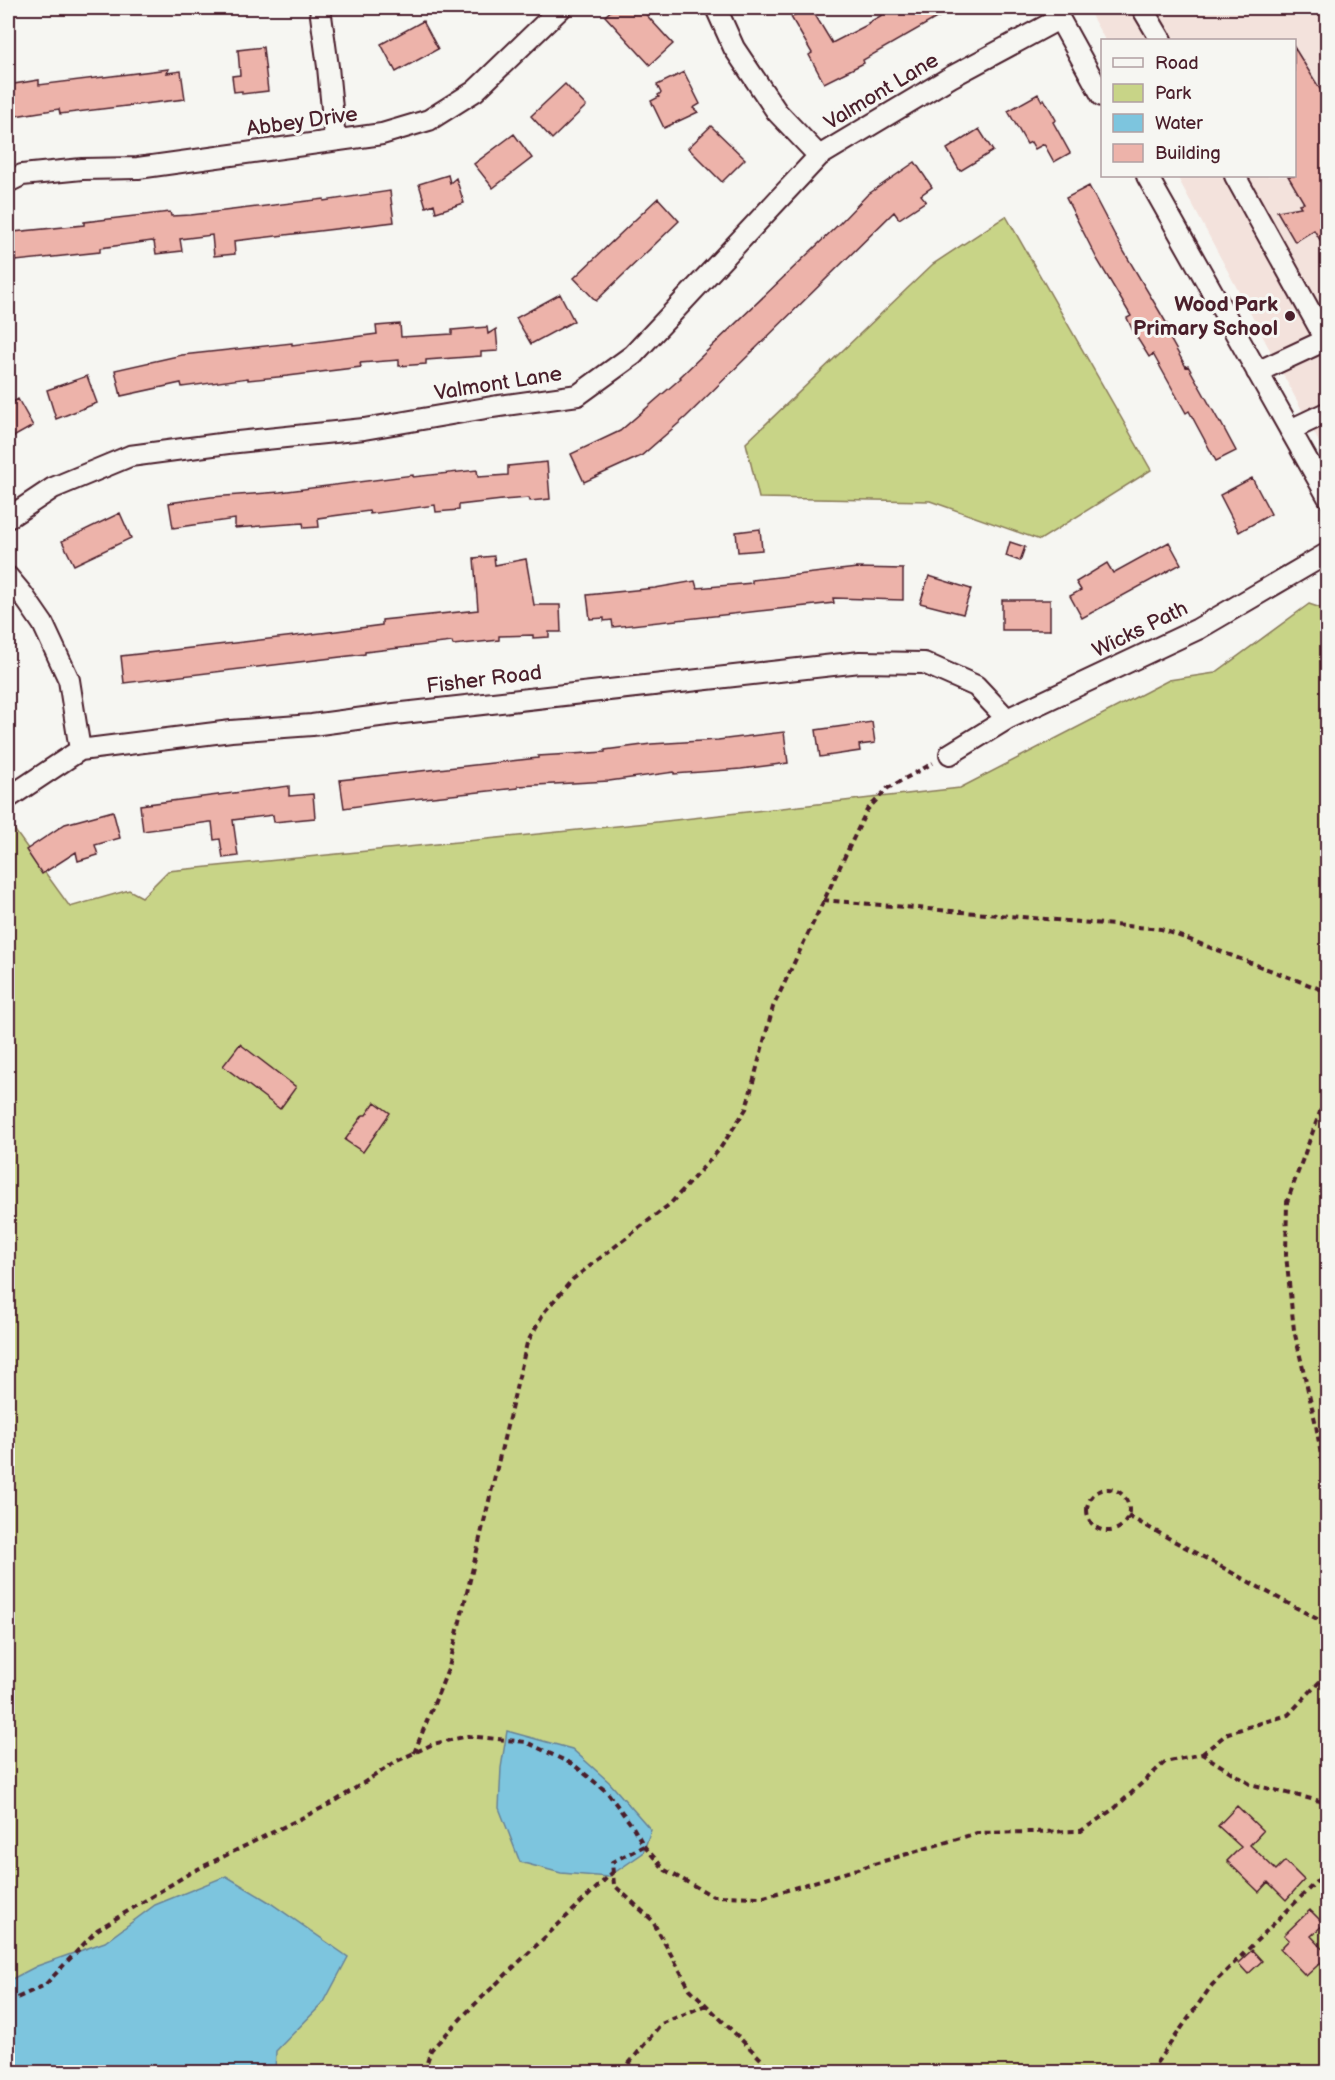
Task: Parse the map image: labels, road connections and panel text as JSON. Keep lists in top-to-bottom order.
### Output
{
  "streets": {
    "street": [
      "Valmont Lane",
      "Abbey Drive",
      "Wicks Path",
      "Fisher Road"
    ]
  },
  "crossings": [
    ["Wicks Path", "Fisher Road"]
  ],
  "places": ["Wood Park Primary School"],
  "legend": [
    "Road",
    "Park",
    "Water",
    "Building"
  ]
}
